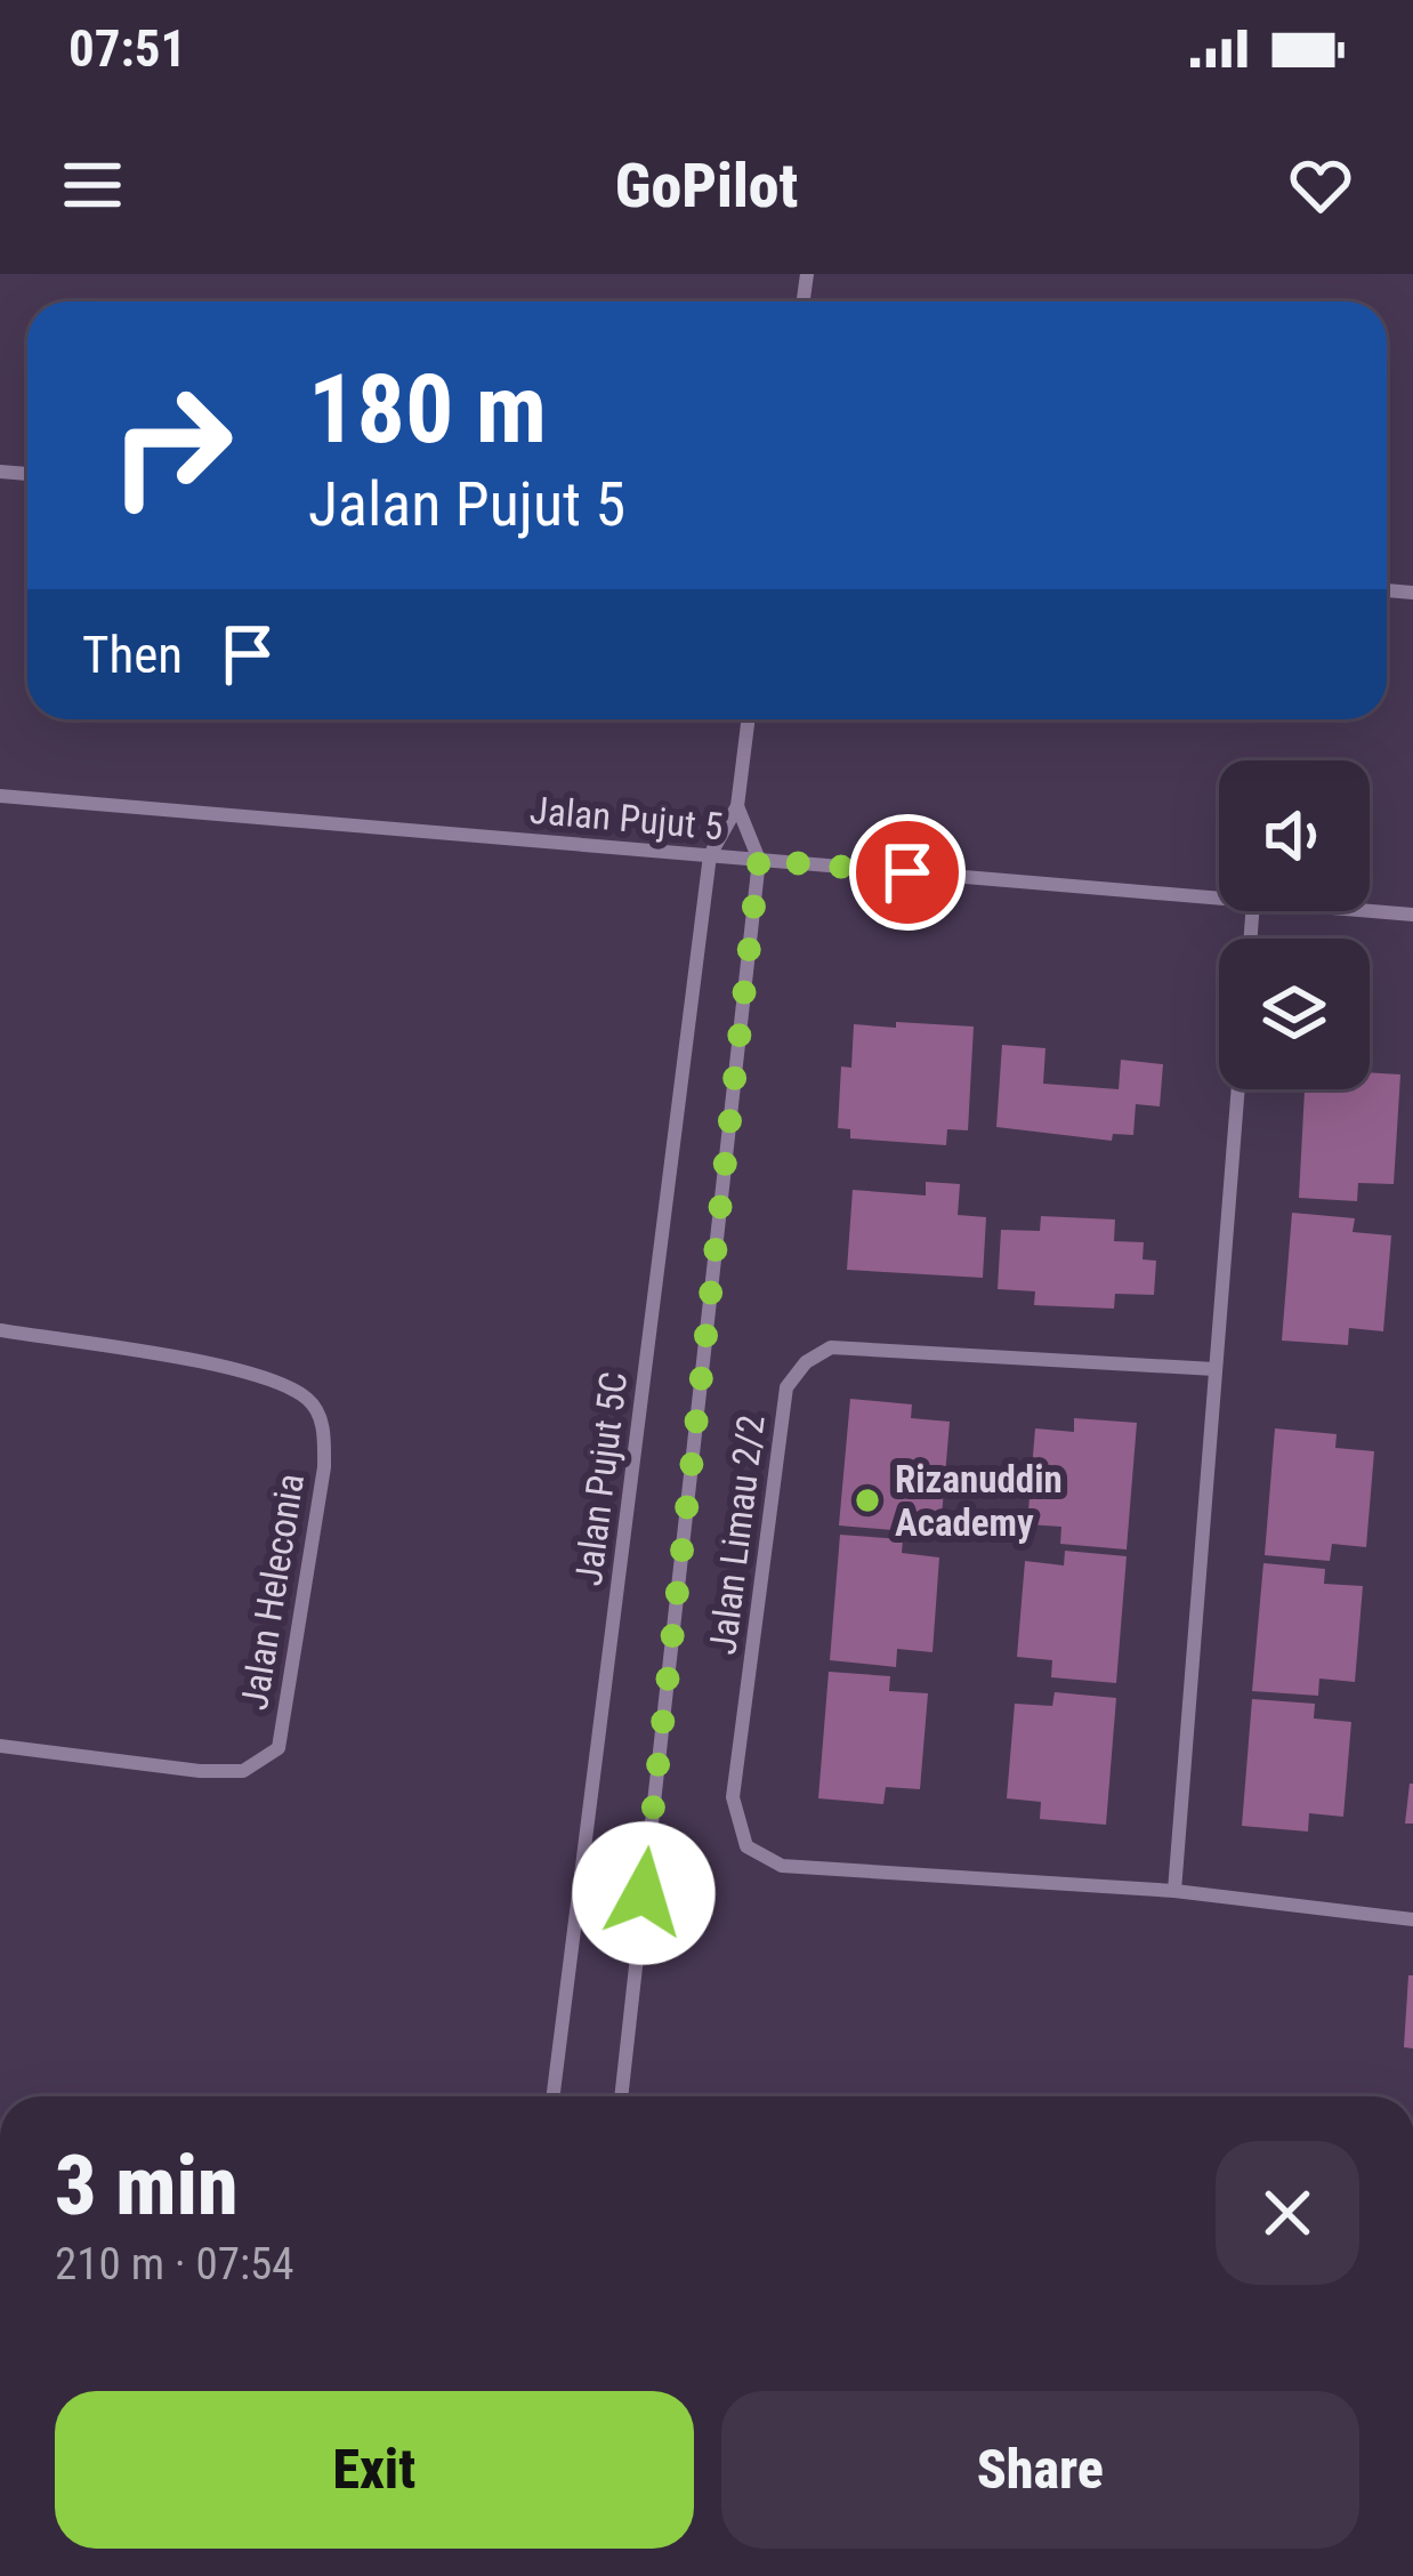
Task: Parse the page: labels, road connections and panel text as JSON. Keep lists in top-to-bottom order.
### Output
{
  "streets": {
    "street": [
      "Jalan Pujut 5",
      "Jalan Pujut 5C",
      "Jalan Limau 2/2",
      "Jalan Heleconia"
    ]
  },
  "crossings": [
    ["Jalan Pujut 5", "Jalan Pujut 5C"]
  ],
  "places": ["Rizanuddin Academy"],
  "page": {
    "status": "07:51",
    "header": "GoPilot",
    "turn": ["180 m", "Jalan Pujut 5"],
    "then": "Then",
    "heading": ["3 min", "210 m · 07:54"],
    "buttons": ["Exit", "Share"]
  }
}
